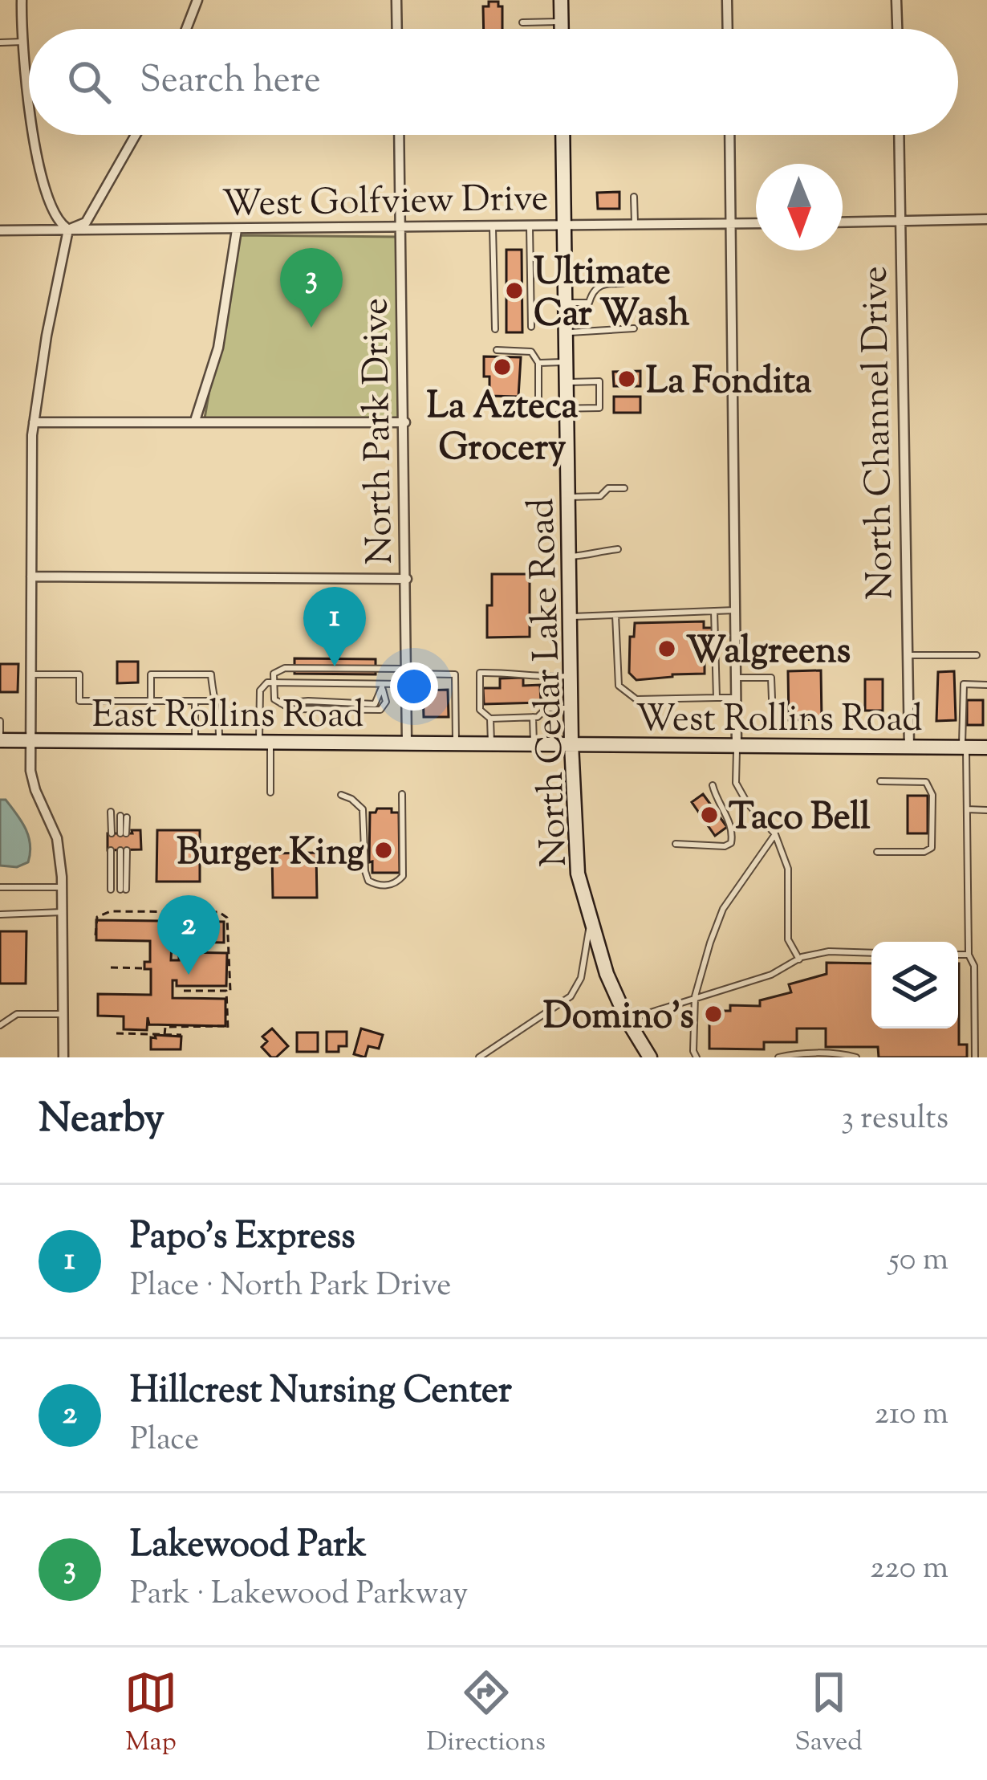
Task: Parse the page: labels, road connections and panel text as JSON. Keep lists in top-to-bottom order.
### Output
{
  "streets": {
    "main road": ["North Cedar Lake Road", "East Rollins Road", "West Rollins Road"],
    "street": ["West Golfview Drive", "North Park Drive", "North Channel Drive"]
  },
  "crossings": [
    ["West Golfview Drive", "North Park Drive"],
    ["West Golfview Drive", "North Cedar Lake Road"],
    ["North Park Drive", "East Rollins Road"],
    ["North Channel Drive", "West Rollins Road"],
    ["North Cedar Lake Road", "East Rollins Road"],
    ["North Cedar Lake Road", "West Rollins Road"],
    ["East Rollins Road", "West Rollins Road"]
  ],
  "places": [
    "Ultimate Car Wash",
    "La Azteca Grocery",
    "La Fondita",
    "Walgreens",
    "Taco Bell",
    "Burger King",
    "Domino's"
  ],
  "north": "bottom",
  "page": {
    "search": "Search here",
    "pins": ["3", "1", "2"],
    "heading": ["Nearby", "3 results"],
    "list": [
      {
        "mark": "1",
        "name": "Papo's Express",
        "note": "Place · North Park Drive",
        "value": "50 m"
      },
      {
        "mark": "2",
        "name": "Hillcrest Nursing Center",
        "note": "Place",
        "value": "210 m"
      },
      {
        "mark": "3",
        "name": "Lakewood Park",
        "note": "Park · Lakewood Parkway",
        "value": "220 m"
      }
    ],
    "nav": ["Map", "Directions", "Saved"]
  }
}
